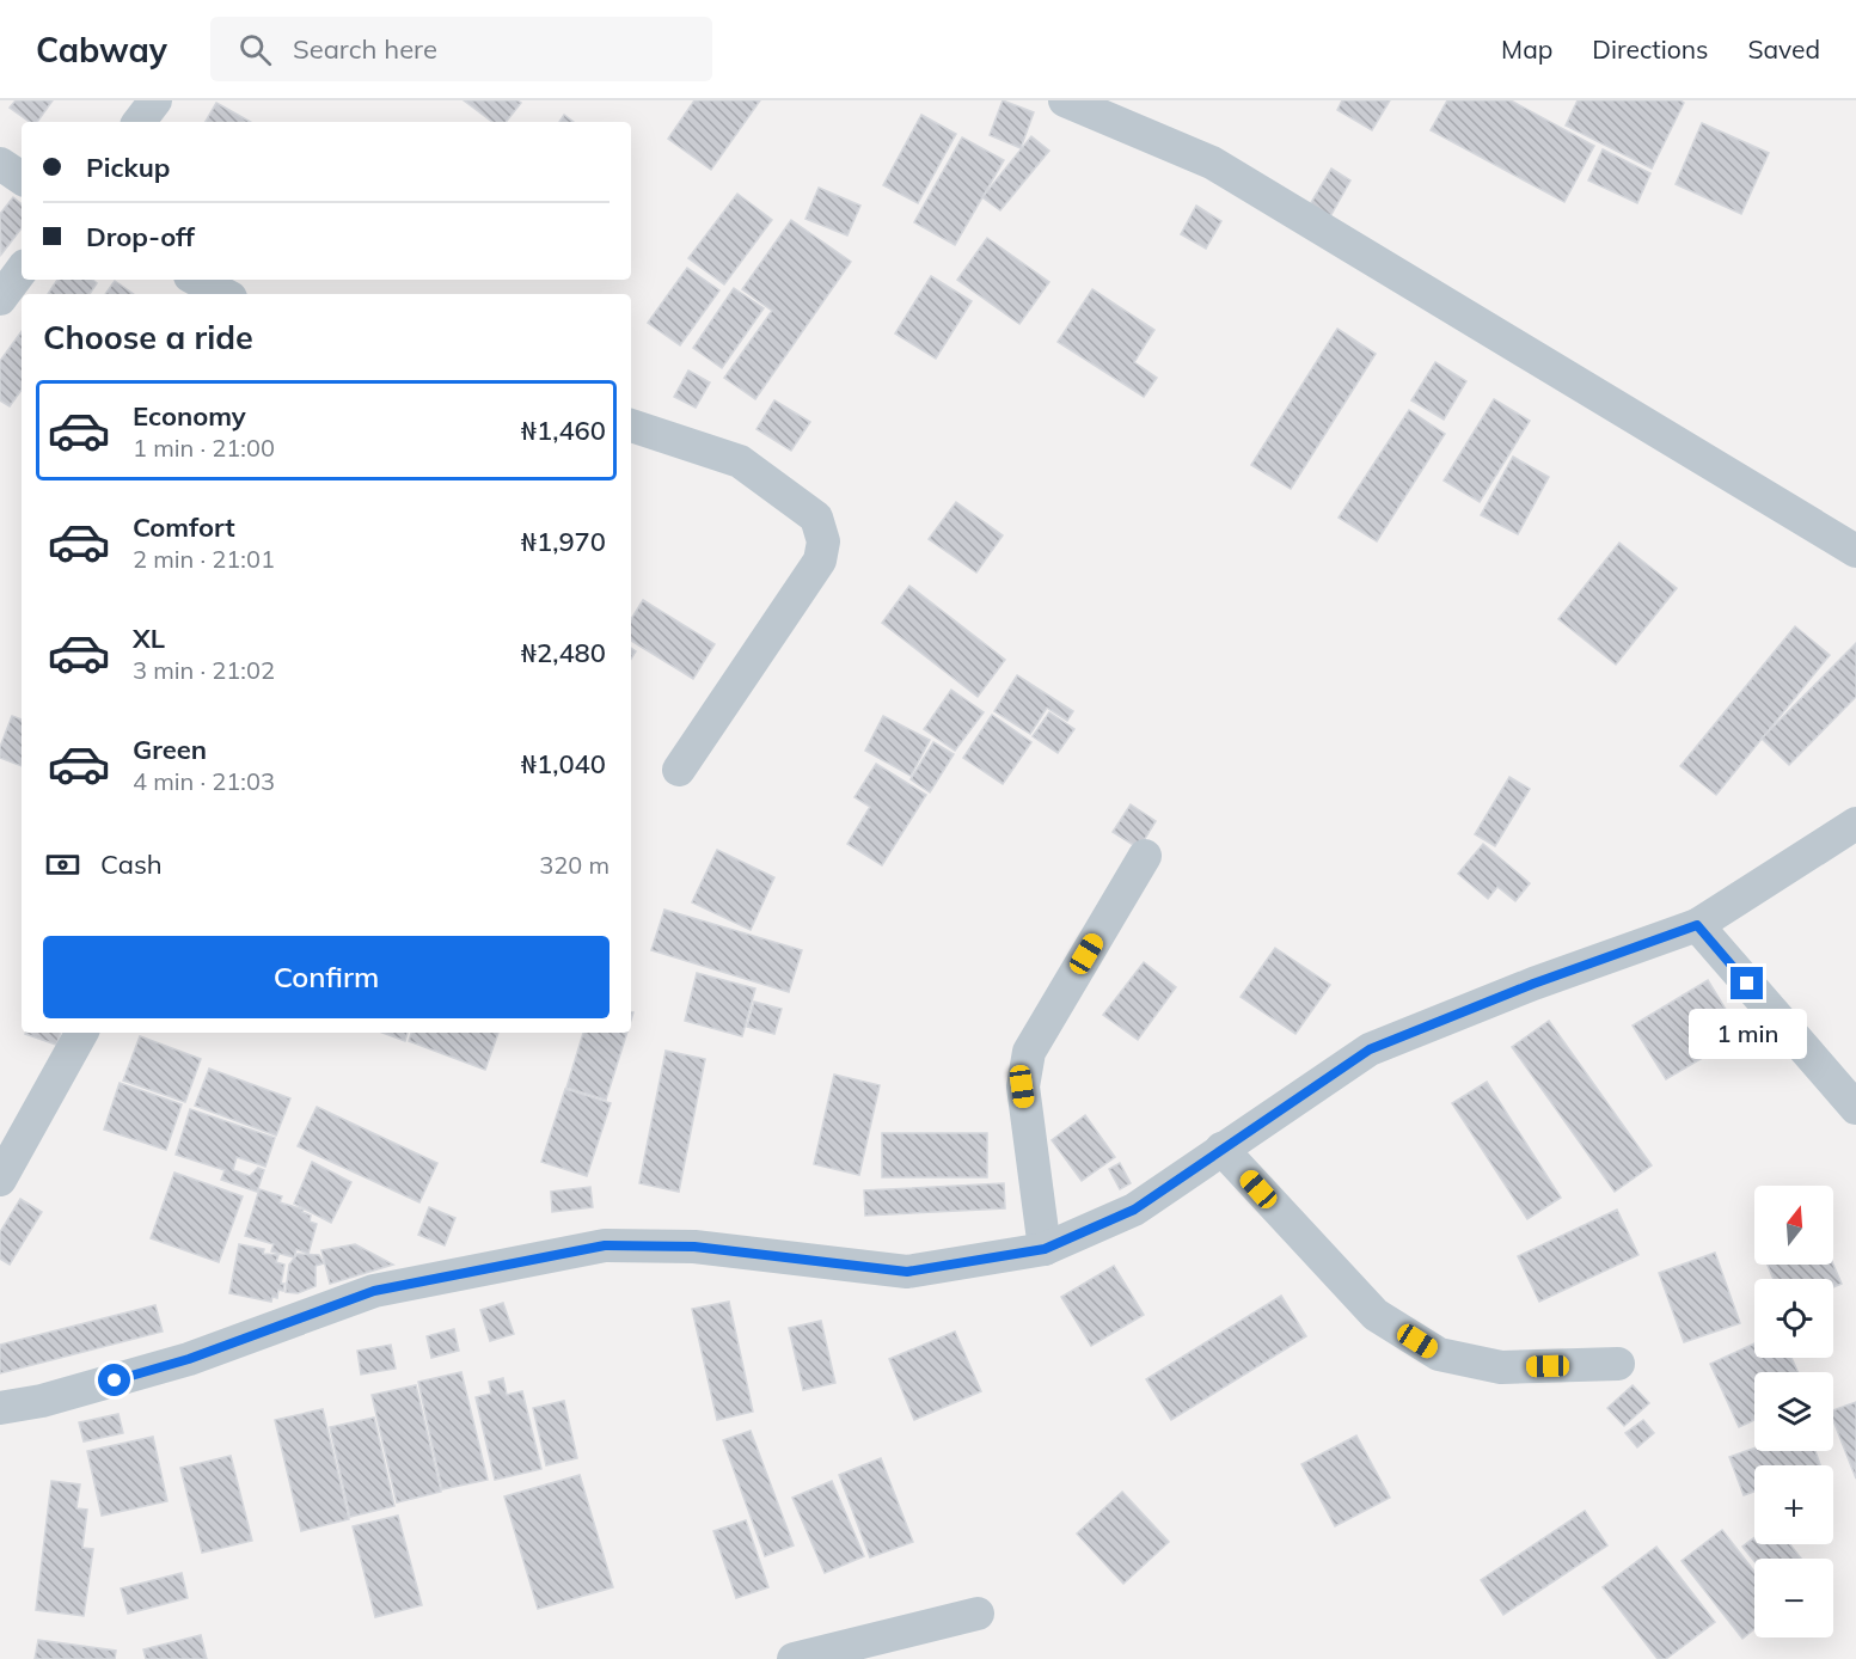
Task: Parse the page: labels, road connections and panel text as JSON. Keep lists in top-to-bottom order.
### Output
{
  "north": "top",
  "page": {
    "header": "Cabway",
    "search": "Search here",
    "nav": ["Map", "Directions", "Saved"],
    "banner": ["Pickup", "Drop-off"],
    "heading": "Choose a ride",
    "list": [
      {
        "name": "Economy",
        "note": "1 min · 21:00",
        "value": "₦1,460"
      },
      {
        "name": "Comfort",
        "note": "2 min · 21:01",
        "value": "₦1,970"
      },
      {
        "name": "XL",
        "note": "3 min · 21:02",
        "value": "₦2,480"
      },
      {
        "name": "Green",
        "note": "4 min · 21:03",
        "value": "₦1,040"
      }
    ],
    "pay": ["Cash", "320 m"],
    "buttons": "Confirm",
    "bubble": "1 min",
    "map_buttons": ["+", "−"]
  }
}
